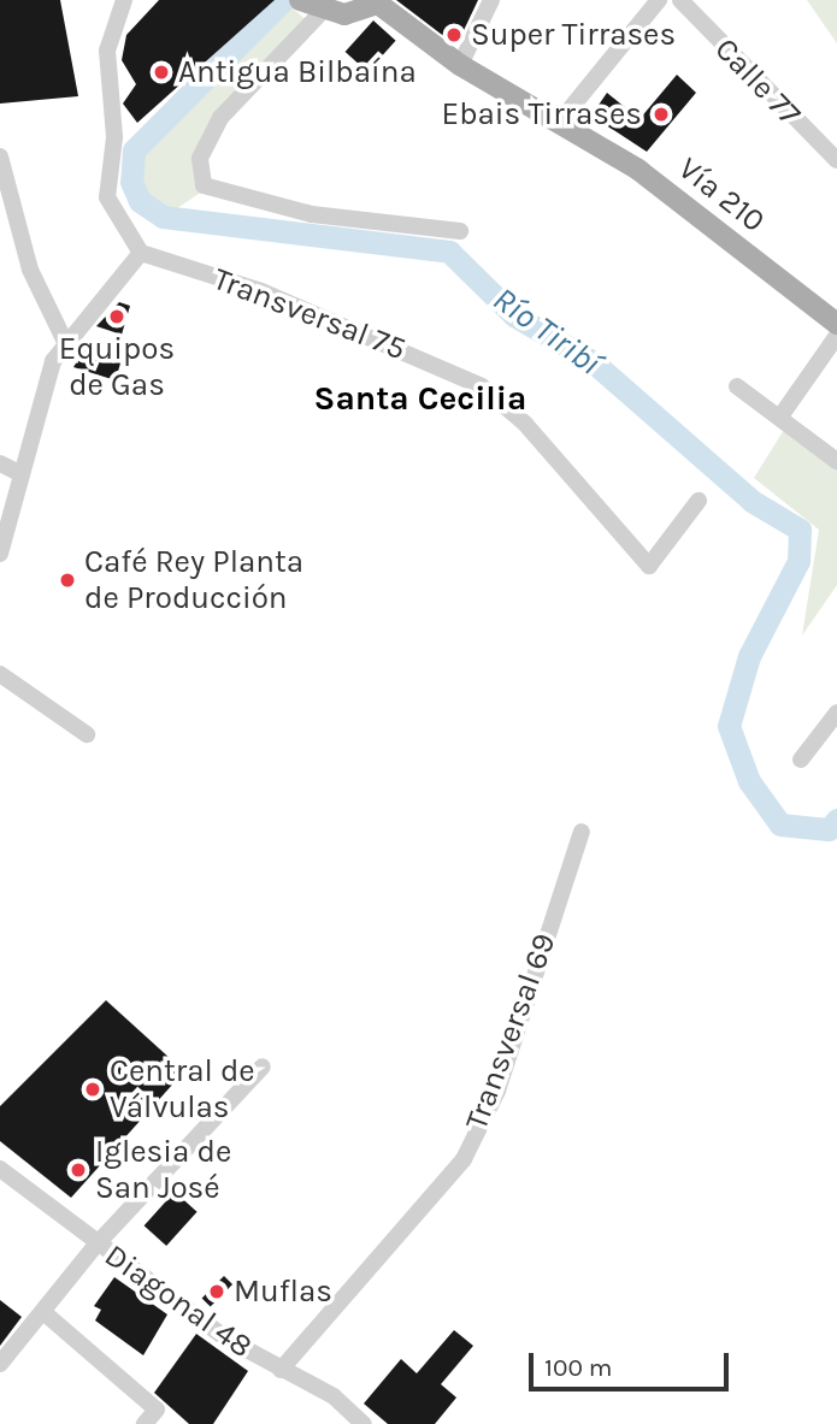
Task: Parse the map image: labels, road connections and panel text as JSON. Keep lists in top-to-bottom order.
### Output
{
  "streets": {
    "main road": ["Vía 210"],
    "street": [
      "Calle 77",
      "Transversal 75",
      "Transversal 69",
      "Diagonal 48"
    ]
  },
  "crossings": [
    ["Transversal 69", "Diagonal 48"]
  ],
  "districts": ["Santa Cecilia"],
  "water": ["Río Tiribí"],
  "places": [
    "Super Tirrases",
    "Antigua Bilbaína",
    "Ebais Tirrases",
    "Equipos de Gas",
    "Café Rey Planta de Producción",
    "Central de Válvulas",
    "Iglesia de San José",
    "Muflas"
  ],
  "scale_bar": "100 m"
}
